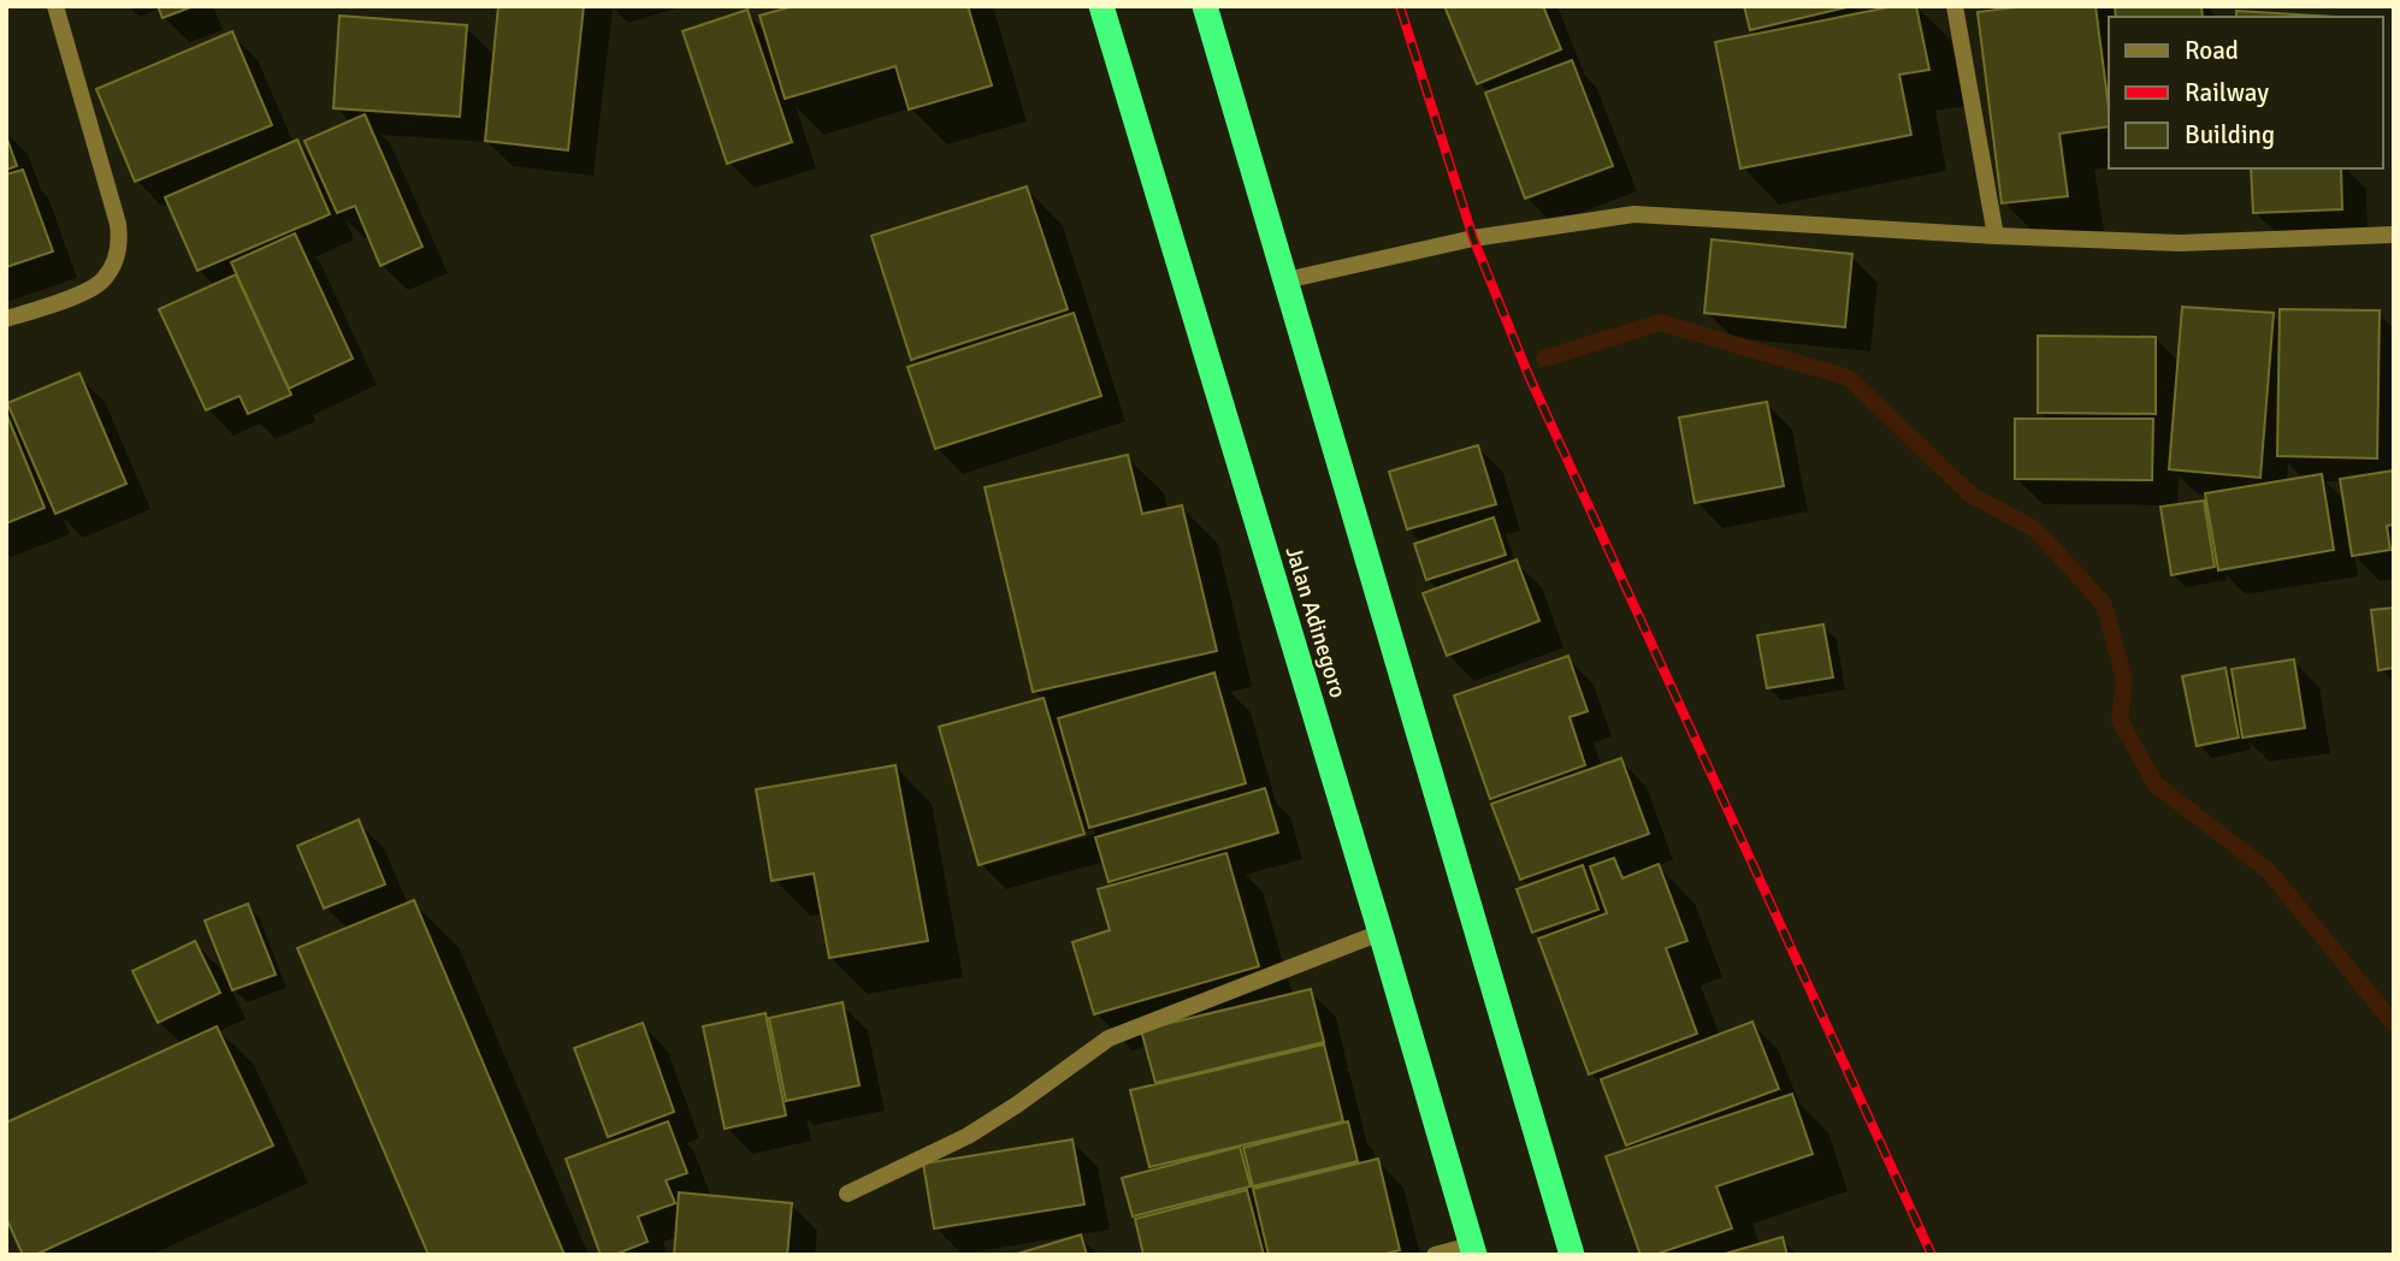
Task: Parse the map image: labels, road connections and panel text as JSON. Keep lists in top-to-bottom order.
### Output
{
  "streets": {
    "highway": ["Jalan Adinegoro"]
  },
  "legend": ["Road", "Railway", "Building"]
}
